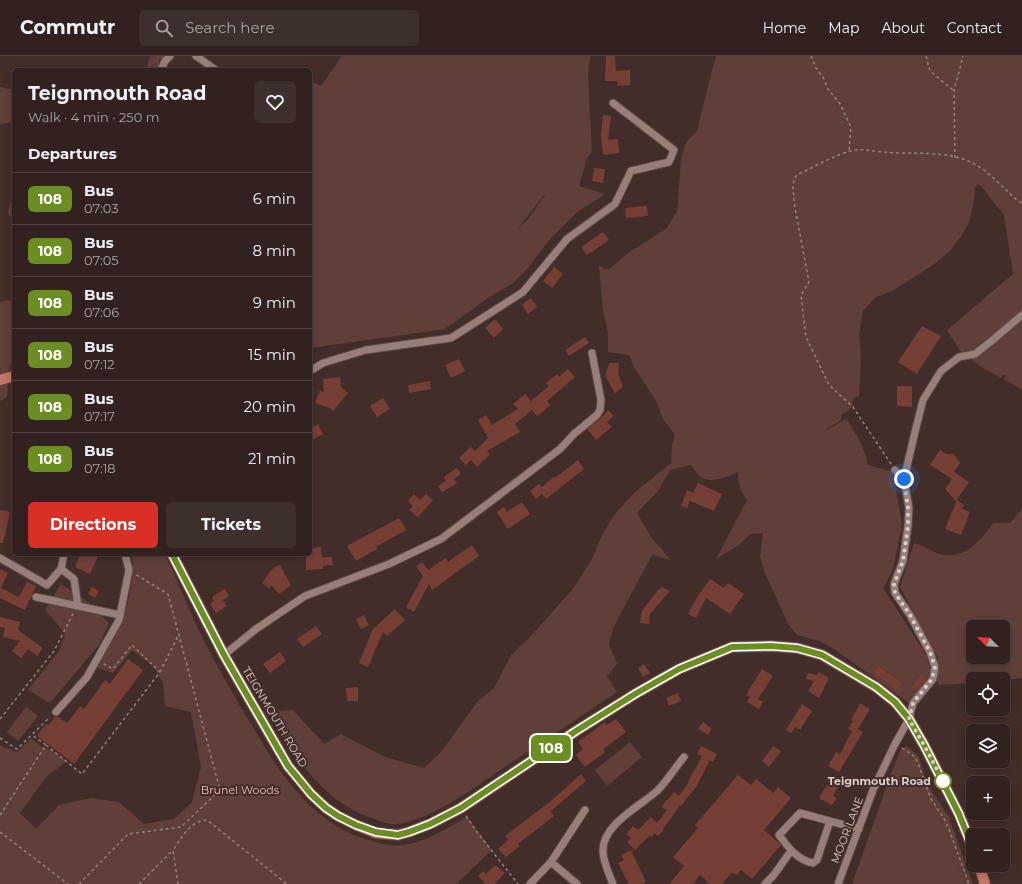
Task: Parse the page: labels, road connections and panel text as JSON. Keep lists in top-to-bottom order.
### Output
{
  "streets": {
    "main road": ["TEIGNMOUTH ROAD"],
    "street": ["MOOR LANE"]
  },
  "crossings": [
    ["TEIGNMOUTH ROAD", "MOOR LANE"]
  ],
  "parks": ["Brunel Woods"],
  "places": ["Teignmouth Road"],
  "lines": ["bus line 108"],
  "north": "top left",
  "page": {
    "header": "Commutr",
    "search": "Search here",
    "nav": [
      "Home",
      "Map",
      "About",
      "Contact"
    ],
    "on_map": "108",
    "heading": [
      ["Teignmouth Road", "Walk · 4 min · 250 m"],
      "Departures"
    ],
    "list": [
      {
        "mark": "108",
        "name": "Bus",
        "note": "07:03",
        "value": "6 min"
      },
      {
        "mark": "108",
        "name": "Bus",
        "note": "07:05",
        "value": "8 min"
      },
      {
        "mark": "108",
        "name": "Bus",
        "note": "07:06",
        "value": "9 min"
      },
      {
        "mark": "108",
        "name": "Bus",
        "note": "07:12",
        "value": "15 min"
      },
      {
        "mark": "108",
        "name": "Bus",
        "note": "07:17",
        "value": "20 min"
      },
      {
        "mark": "108",
        "name": "Bus",
        "note": "07:18",
        "value": "21 min"
      }
    ],
    "buttons": ["Directions", "Tickets"],
    "map_buttons": ["+", "−"]
  }
}
